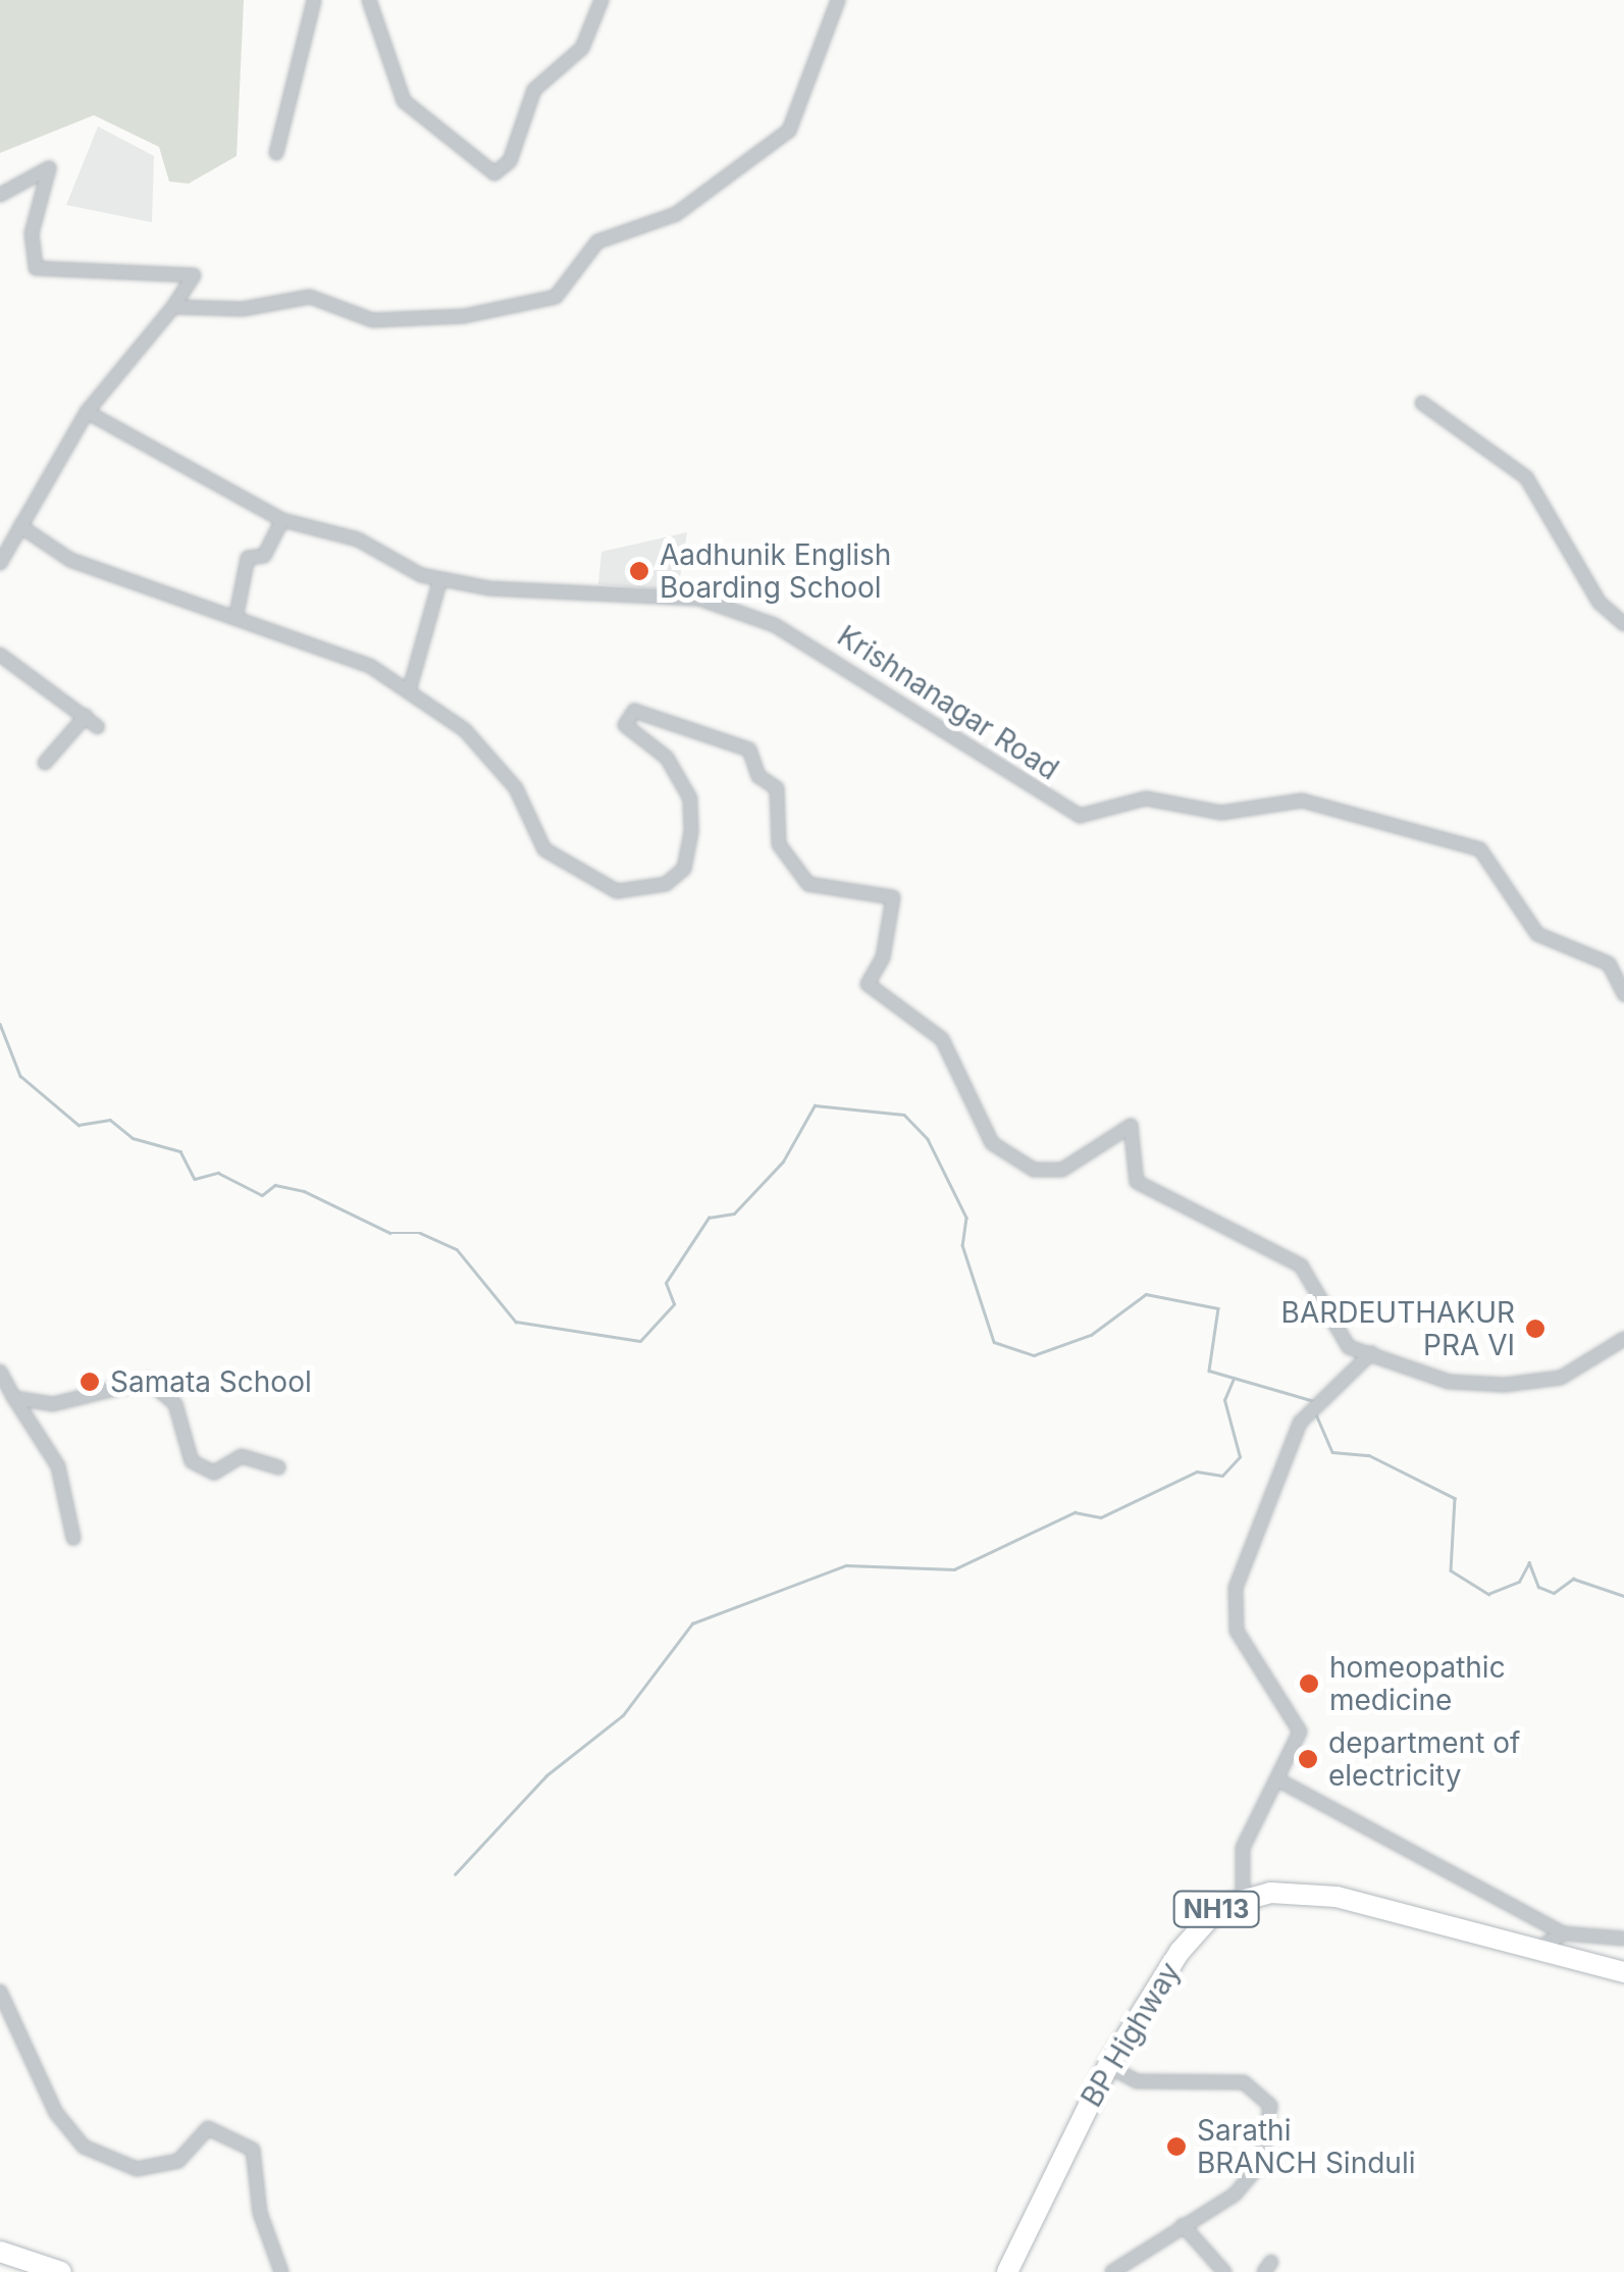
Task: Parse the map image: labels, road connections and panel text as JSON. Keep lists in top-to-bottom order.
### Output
{
  "streets": {
    "highway": ["NH13", "BP Highway"],
    "street": ["Krishnanagar Road"]
  },
  "crossings": [
    ["NH13", "BP Highway"]
  ],
  "places": [
    "Aadhunik English Boarding School",
    "BARDEUTHAKUR PRA VI",
    "Samata School",
    "homeopathic medicine",
    "department of electricity",
    "Sarathi BRANCH Sinduli"
  ]
}
